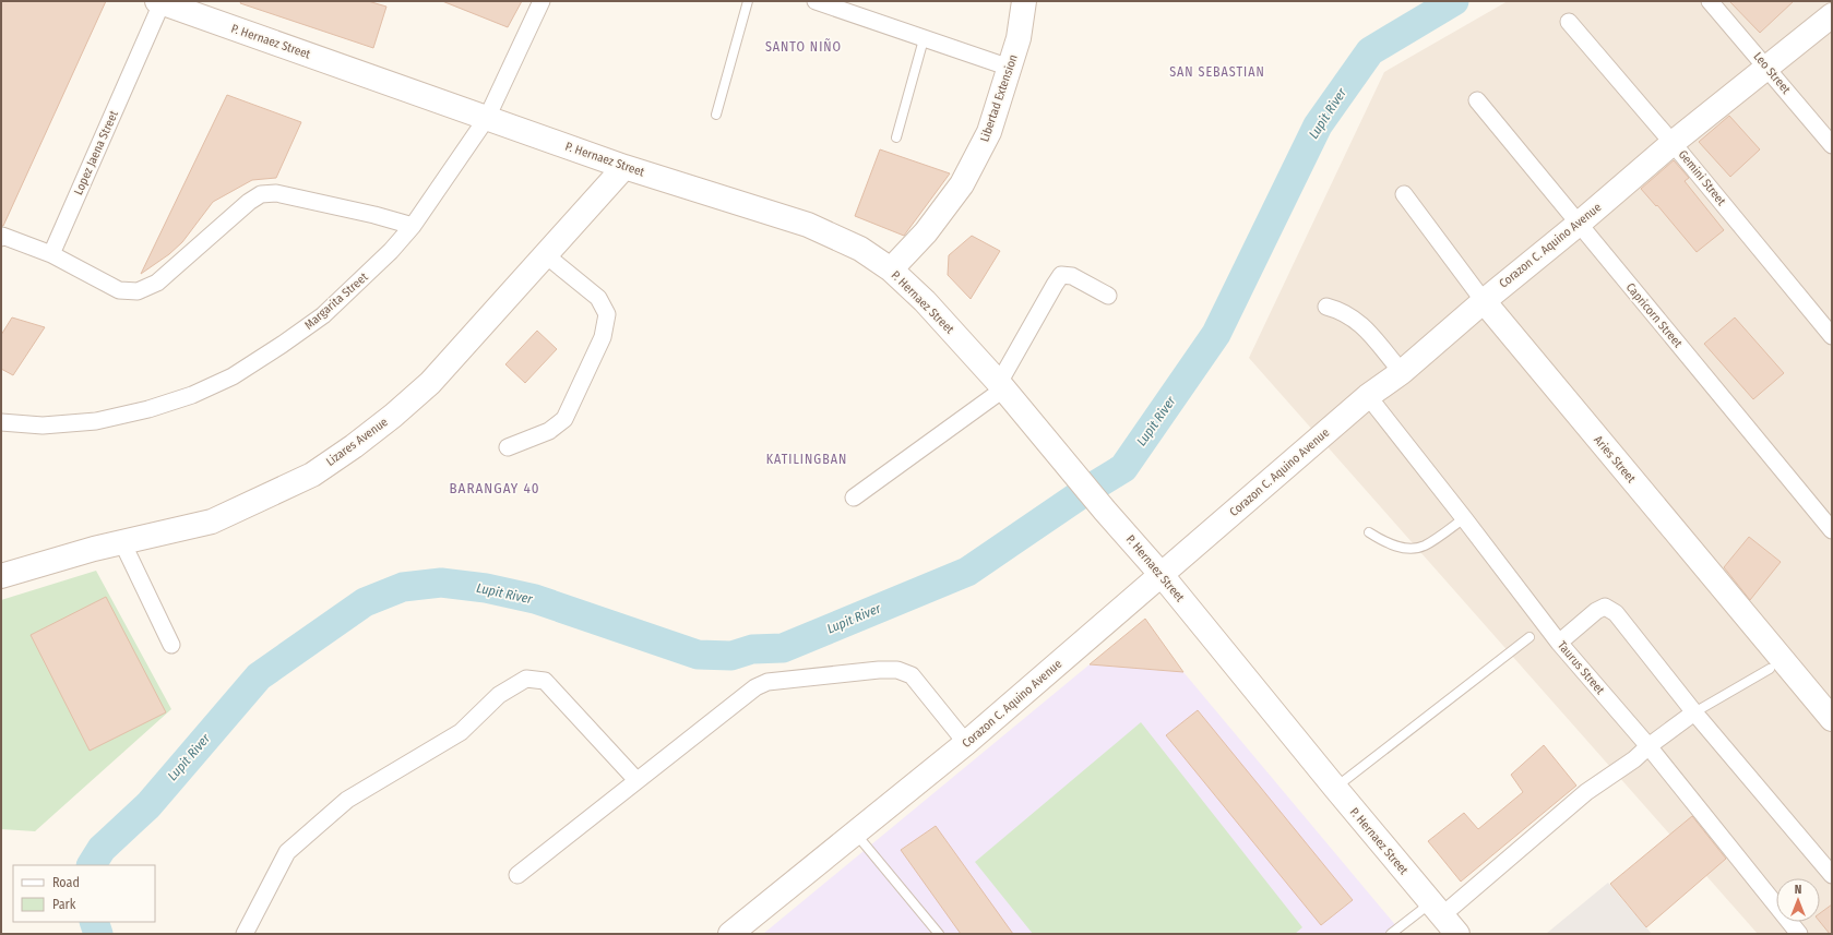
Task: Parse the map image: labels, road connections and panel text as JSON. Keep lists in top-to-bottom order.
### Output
{
  "streets": {
    "main road": [
      "P. Hernaez Street",
      "Libertad Extension",
      "Corazon C. Aquino Avenue",
      "Lizares Avenue",
      "Aries Street"
    ],
    "street": [
      "Leo Street",
      "Lopez Jaena Street",
      "Gemini Street",
      "Margarita Street",
      "Capricorn Street",
      "Taurus Street"
    ]
  },
  "crossings": [
    ["P. Hernaez Street", "Libertad Extension"],
    ["P. Hernaez Street", "Lopez Jaena Street"],
    ["P. Hernaez Street", "Corazon C. Aquino Avenue"],
    ["P. Hernaez Street", "Margarita Street"],
    ["P. Hernaez Street", "Lizares Avenue"],
    ["Leo Street", "Corazon C. Aquino Avenue"],
    ["Gemini Street", "Corazon C. Aquino Avenue"],
    ["Corazon C. Aquino Avenue", "Capricorn Street"],
    ["Corazon C. Aquino Avenue", "Aries Street"],
    ["Corazon C. Aquino Avenue", "Taurus Street"]
  ],
  "districts": [
    "SANTO NIÑO",
    "SAN SEBASTIAN",
    "KATILINGBAN",
    "BARANGAY 40"
  ],
  "water": ["Lupit River"],
  "legend": ["Road", "Park"],
  "north": "top"
}
